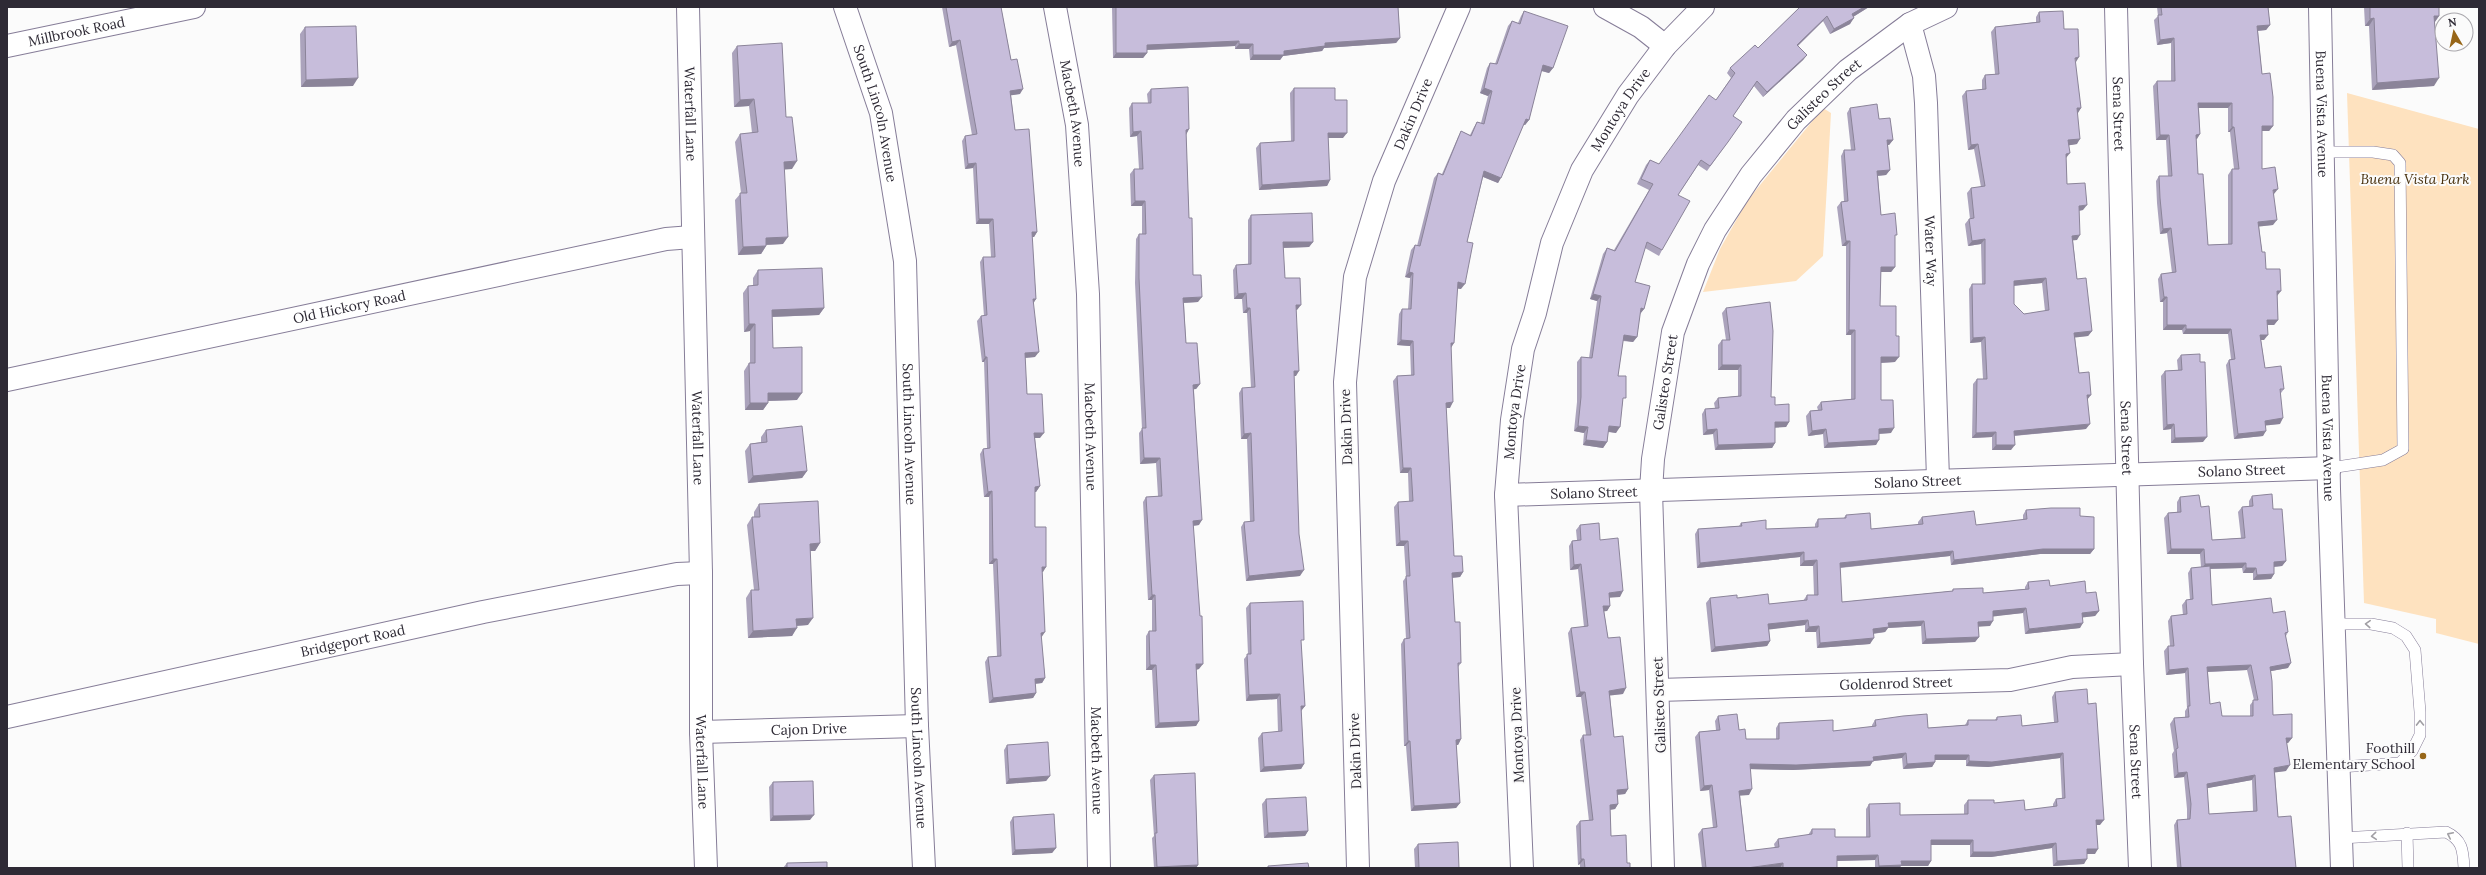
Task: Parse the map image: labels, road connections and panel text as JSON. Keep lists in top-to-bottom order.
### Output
{
  "streets": {
    "street": [
      "Millbrook Road",
      "Galisteo Street",
      "Montoya Drive",
      "South Lincoln Avenue",
      "Macbeth Avenue",
      "Waterfall Lane",
      "Dakin Drive",
      "Sena Street",
      "Buena Vista Avenue",
      "Water Way",
      "Old Hickory Road",
      "Solano Street",
      "Bridgeport Road",
      "Goldenrod Street",
      "Cajon Drive"
    ]
  },
  "crossings": [
    ["Galisteo Street", "Water Way"],
    ["Galisteo Street", "Solano Street"],
    ["Galisteo Street", "Goldenrod Street"],
    ["Montoya Drive", "Solano Street"],
    ["South Lincoln Avenue", "Cajon Drive"],
    ["Waterfall Lane", "Old Hickory Road"],
    ["Waterfall Lane", "Bridgeport Road"],
    ["Waterfall Lane", "Cajon Drive"],
    ["Sena Street", "Solano Street"],
    ["Sena Street", "Goldenrod Street"],
    ["Buena Vista Avenue", "Solano Street"],
    ["Water Way", "Solano Street"]
  ],
  "parks": ["Buena Vista Park"],
  "places": ["Foothill Elementary School"],
  "north": "top"
}
